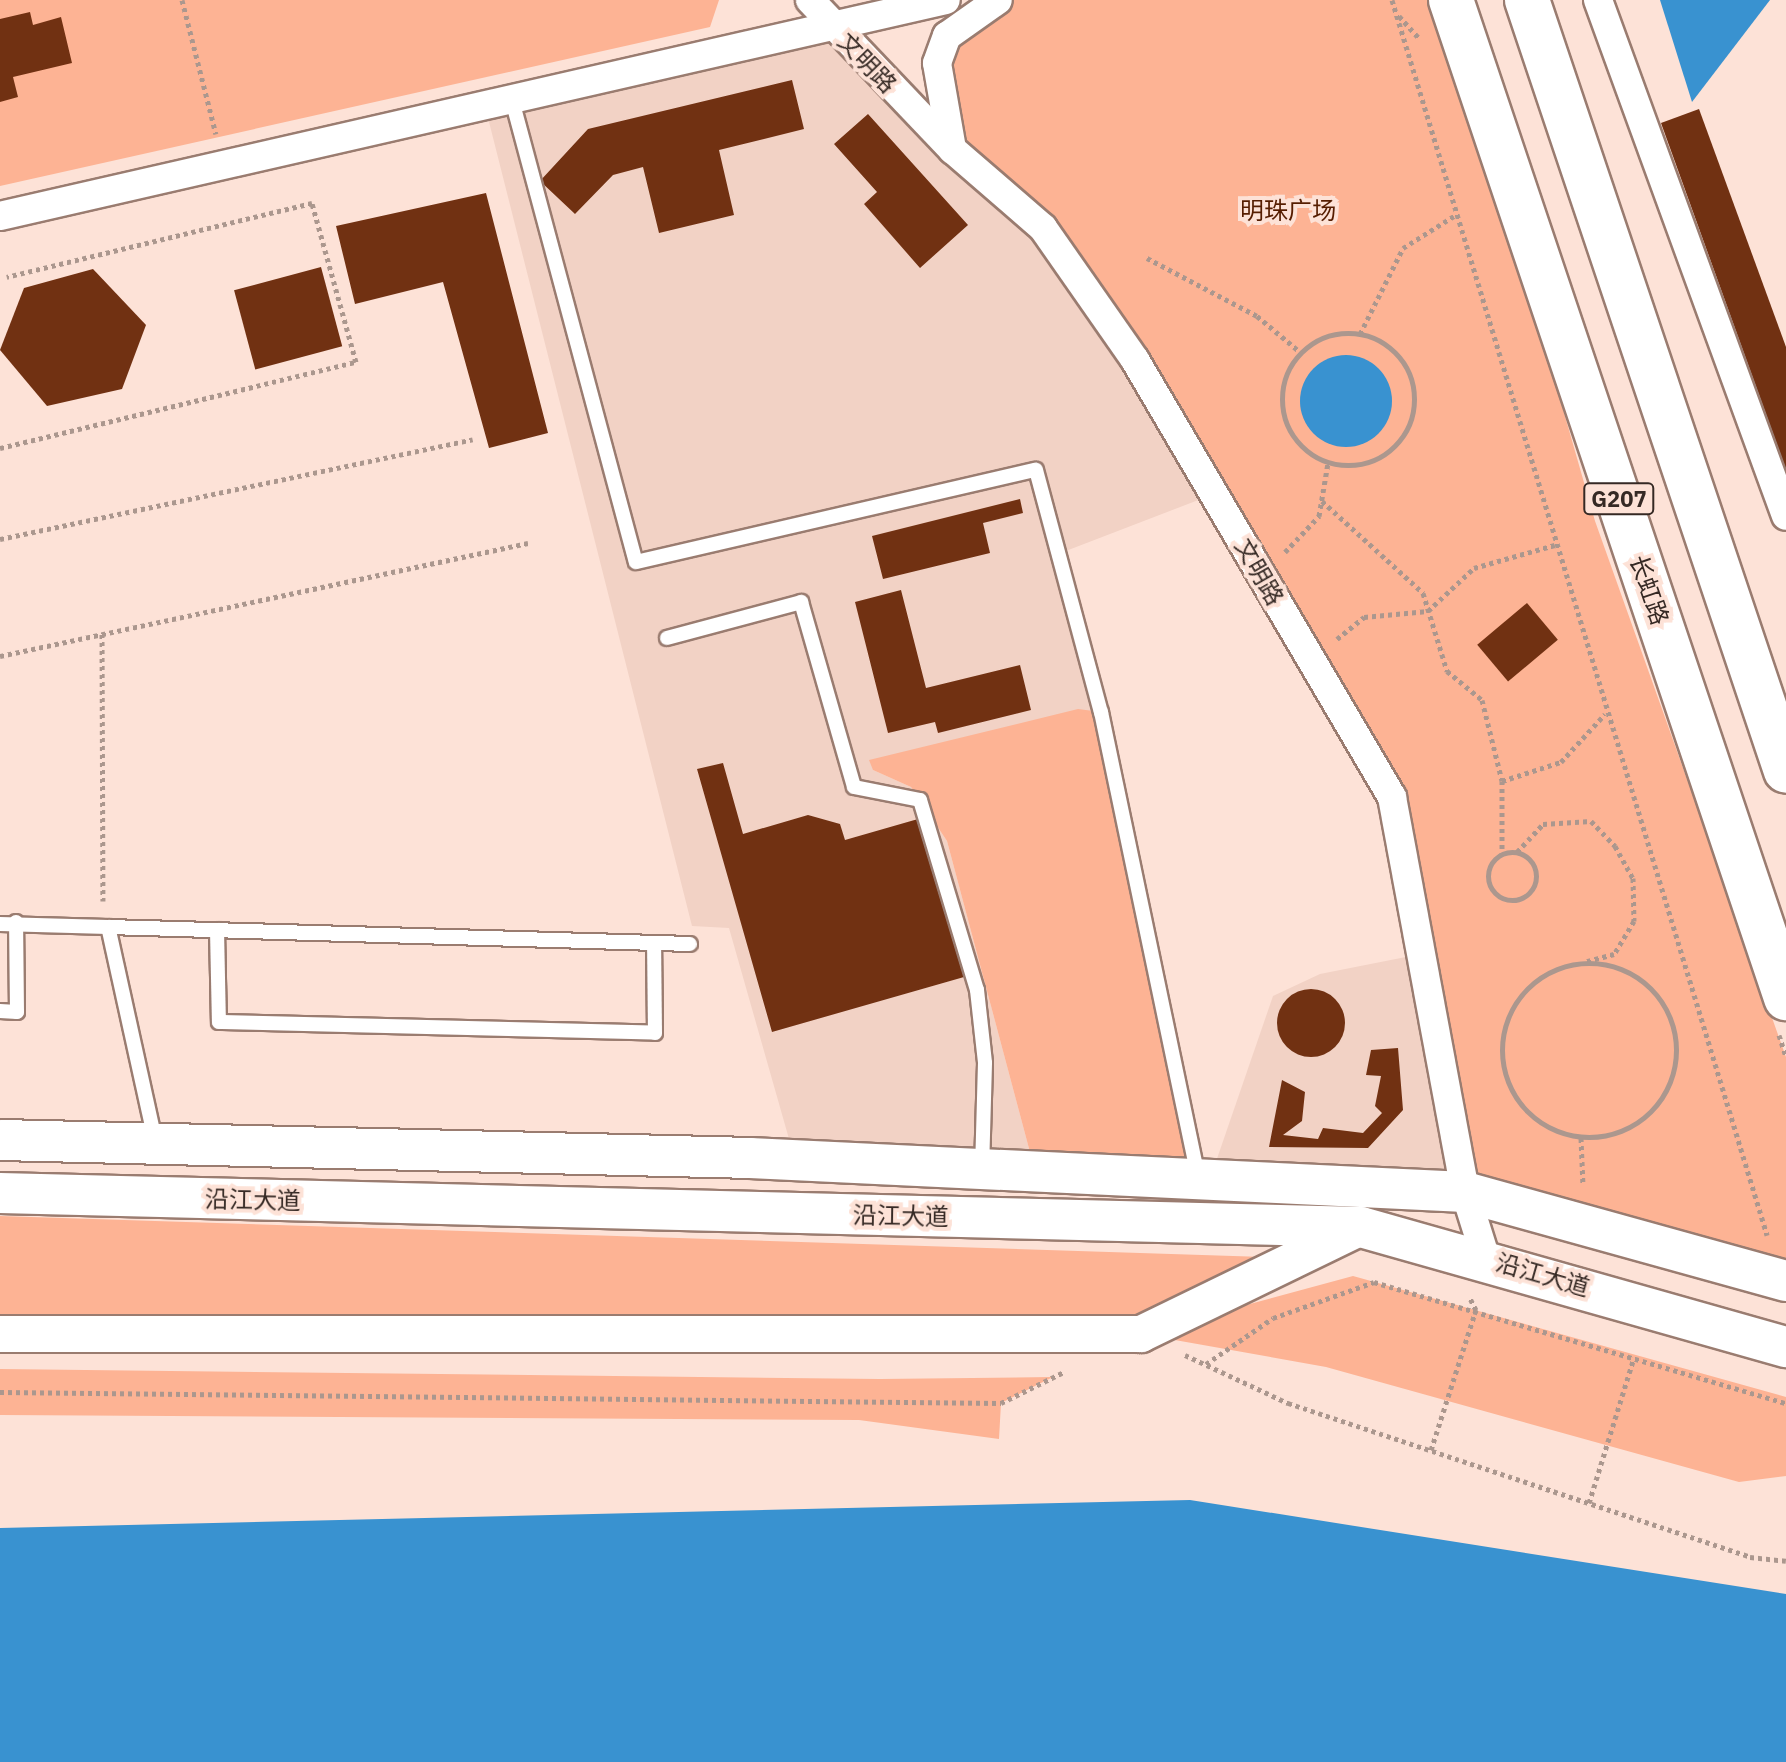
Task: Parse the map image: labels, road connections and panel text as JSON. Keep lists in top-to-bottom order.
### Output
{
  "streets": {
    "highway": ["G207", "长虹路"],
    "main road": ["沿江大道"],
    "street": ["文明路"]
  },
  "crossings": [
    ["文明路", "沿江大道"]
  ],
  "parks": ["明珠广场"]
}
